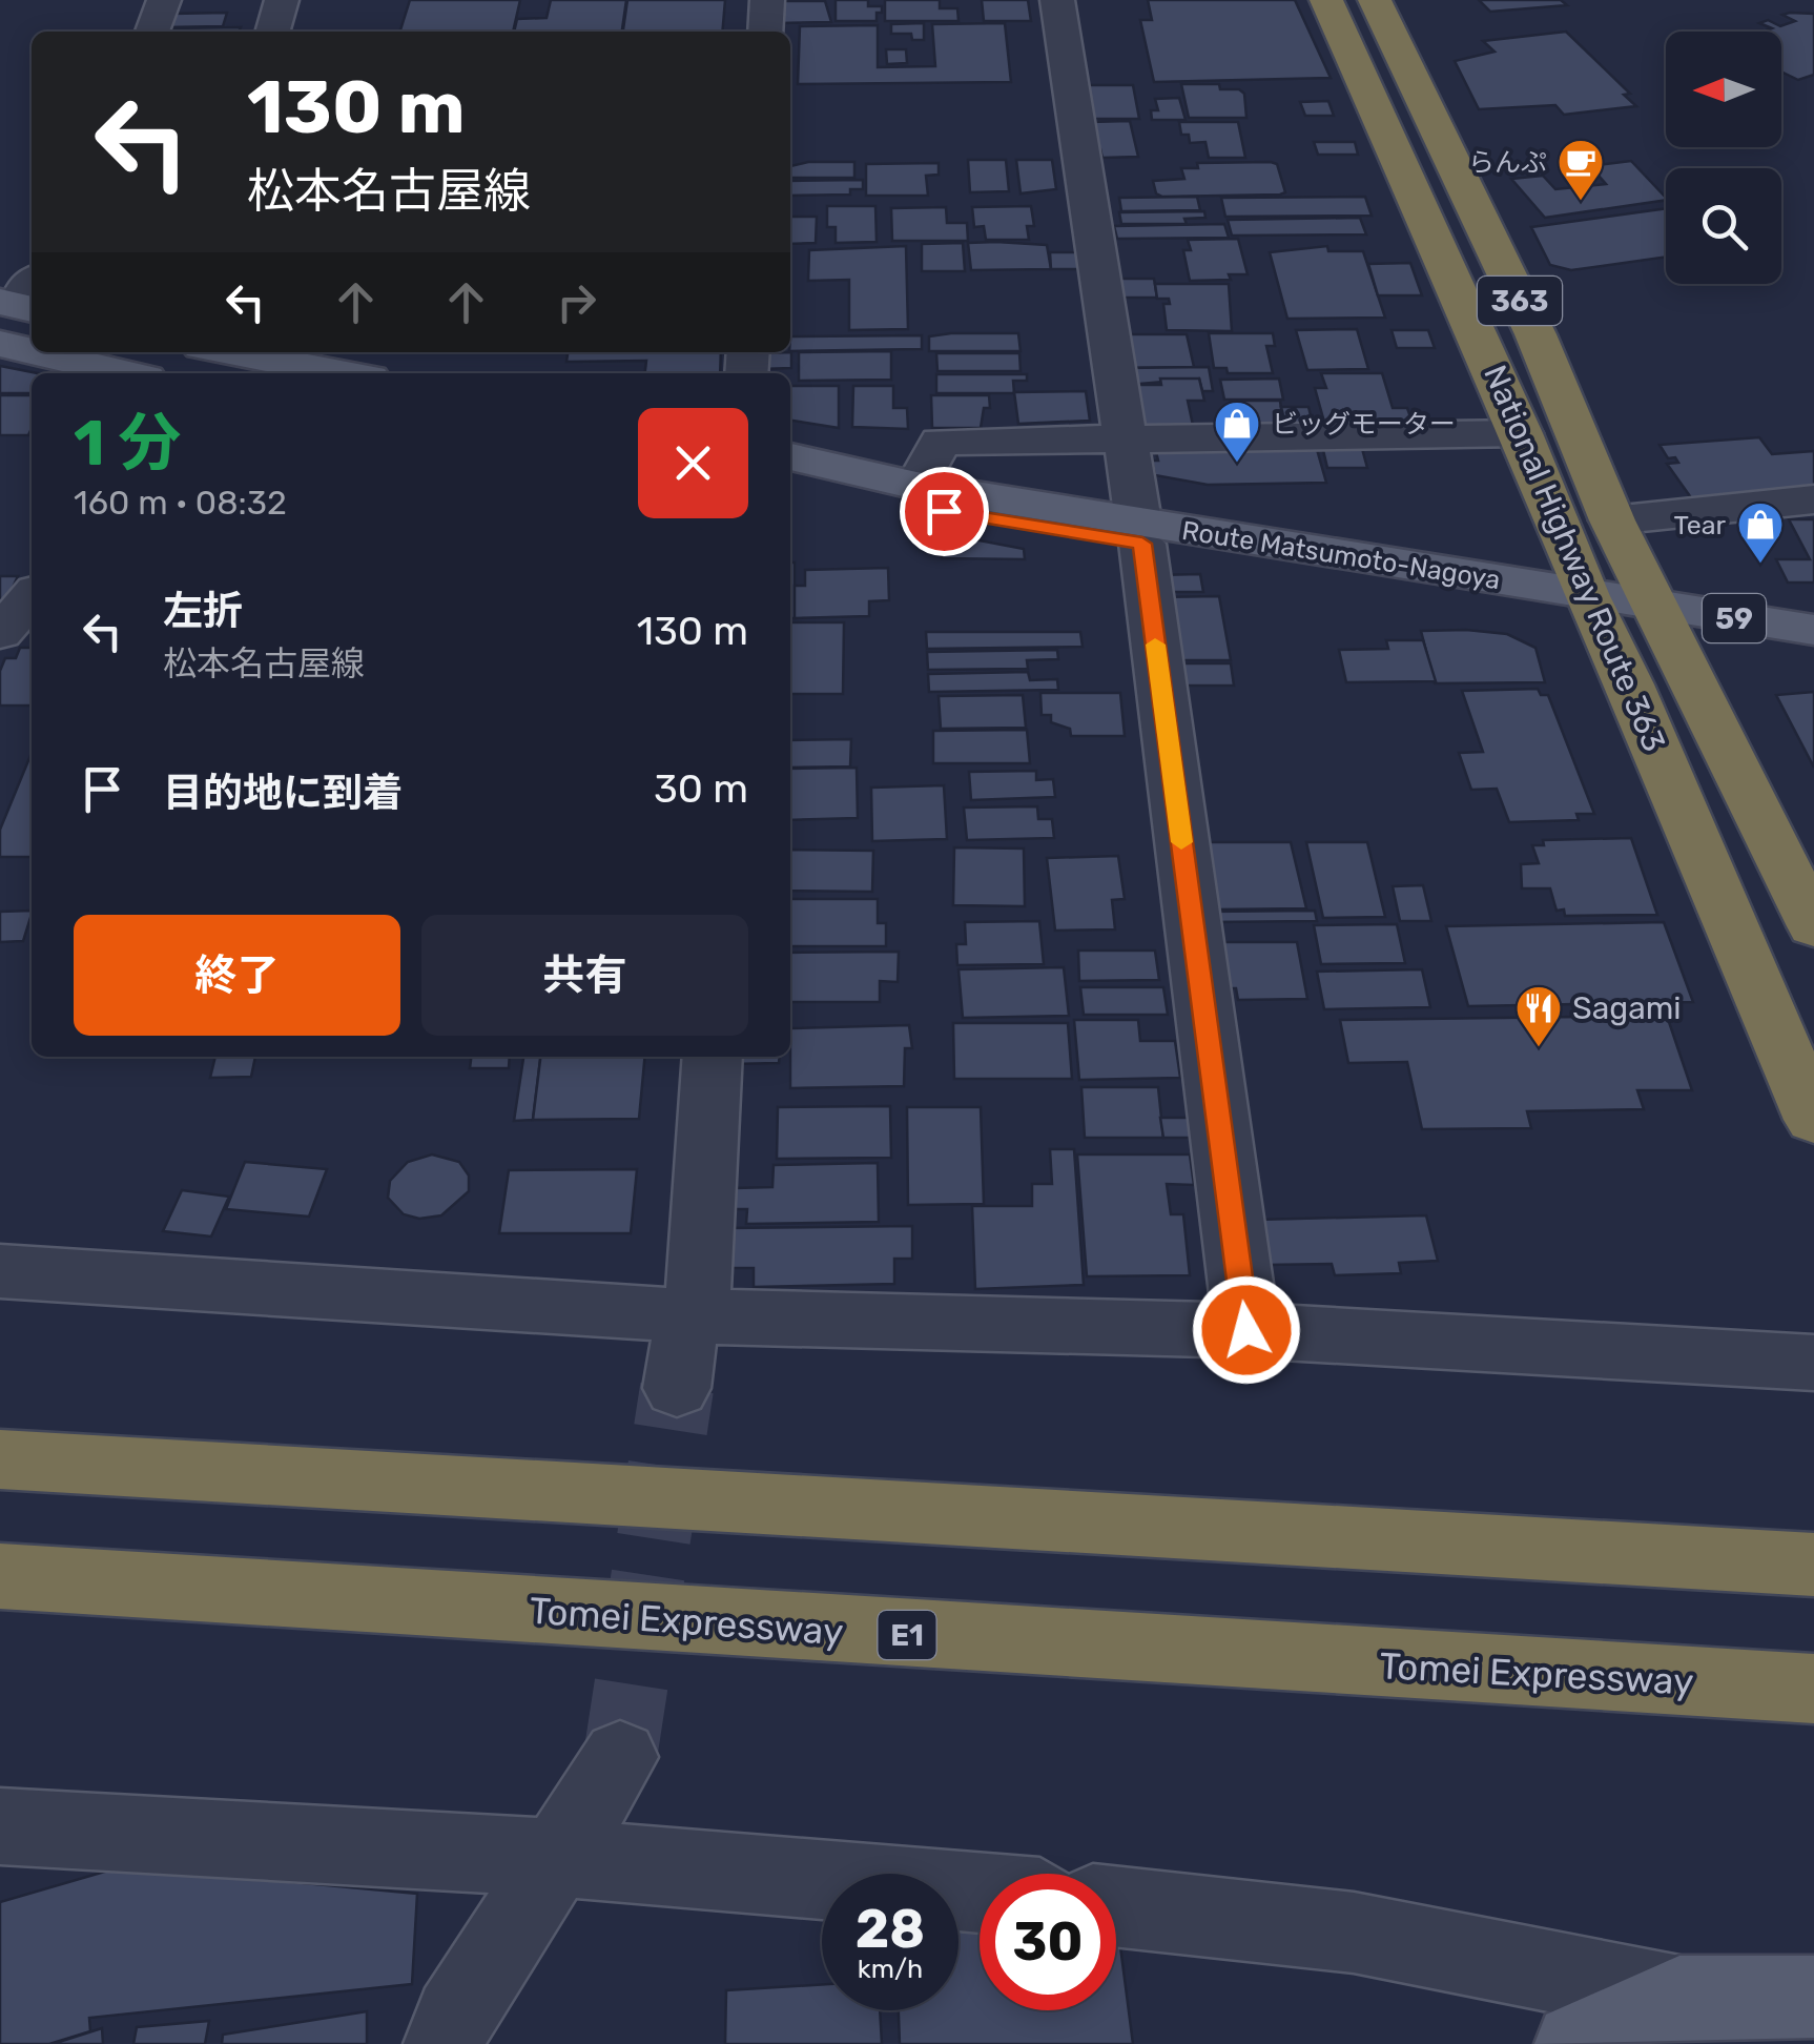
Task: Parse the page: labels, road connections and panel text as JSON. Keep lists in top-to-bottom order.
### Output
{
  "streets": {
    "highway": [
      "363",
      "National Highway Route 363",
      "Tomei Expressway",
      "E1"
    ],
    "main road": ["Route Matsumoto-Nagoya", "59"]
  },
  "crossings": [
    ["National Highway Route 363", "59"]
  ],
  "places": {
    "cafe": ["らんぷ"],
    "shop": ["ビッグモーター", "Tear"],
    "restaurant": ["Sagami"]
  },
  "north": "left",
  "page": {
    "turn": ["130 m", "松本名古屋線"],
    "heading": ["1 分", "160 m · 08:32"],
    "list": [
      {
        "name": "左折",
        "note": "松本名古屋線",
        "value": "130 m"
      },
      {
        "name": "目的地に到着",
        "value": "30 m"
      }
    ],
    "buttons": ["終了", "共有"],
    "speed": "28 km/h",
    "limit": "30"
  }
}
